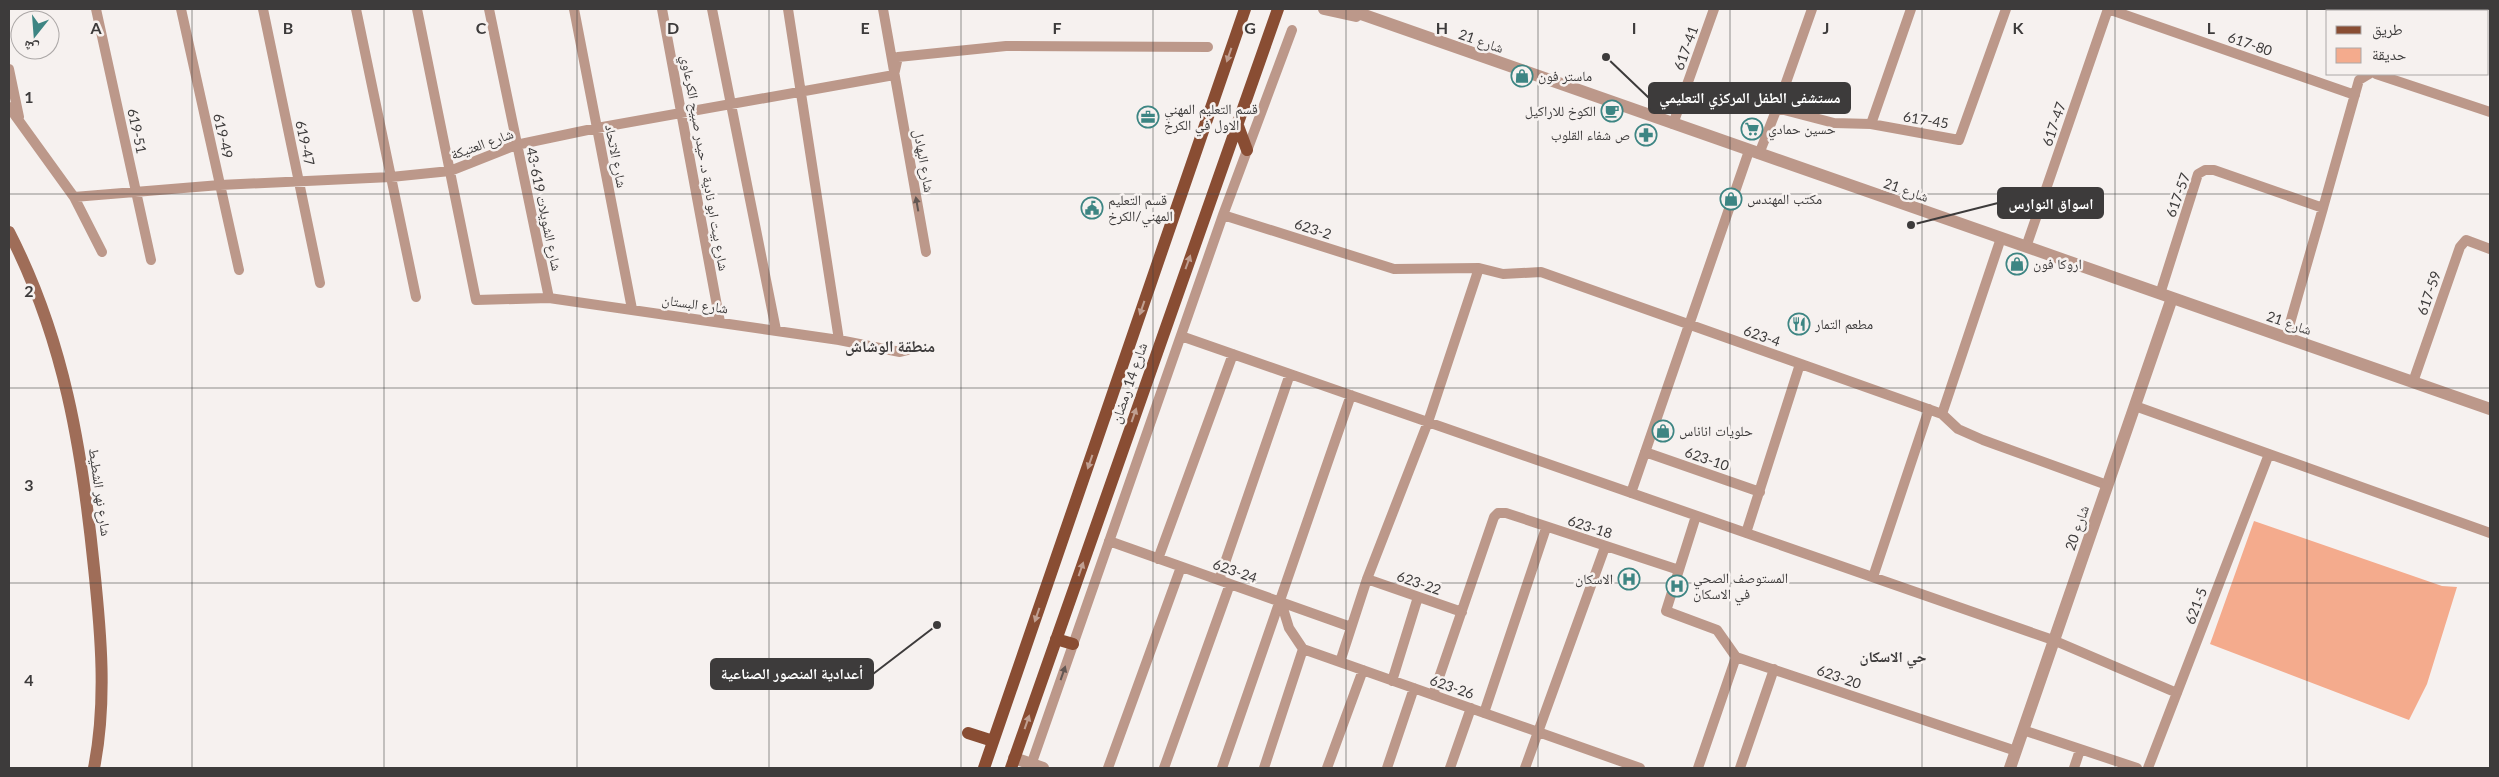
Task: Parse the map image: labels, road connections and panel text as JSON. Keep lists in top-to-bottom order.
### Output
{
  "streets": {
    "main road": ["شارع 14 رمضان", "شارع نهر الشطيط"],
    "street": [
      "شارع 21",
      "617-80",
      "617-41",
      "617-45",
      "617-47",
      "619-51",
      "619-49",
      "619-47",
      "شارع العتيکة",
      "شارع الاتحاد",
      "شارع البهادل",
      "شارع بيت ابو نادية د. حيدر صبيح الكرعاوي",
      "617-57",
      "شارع الشويلات 619-43",
      "623-2",
      "617-59",
      "شارع البستان",
      "623-4",
      "623-10",
      "623-18",
      "شارع 20",
      "623-24",
      "623-22",
      "621-5",
      "623-20",
      "623-26"
    ]
  },
  "crossings": [
    ["شارع 21", "617-41"],
    ["شارع 21", "617-47"],
    ["شارع 21", "617-57"],
    ["شارع 21", "617-59"],
    ["شارع 21", "شارع 20"],
    ["617-80", "617-47"],
    ["619-51", "شارع العتيکة"],
    ["619-49", "شارع العتيکة"],
    ["619-47", "شارع العتيکة"],
    ["شارع العتيکة", "شارع الاتحاد"],
    ["شارع العتيکة", "شارع البهادل"],
    ["شارع العتيکة", "شارع بيت ابو نادية د. حيدر صبيح الكرعاوي"],
    ["شارع العتيکة", "شارع الشويلات 619-43"],
    ["شارع العتيکة", "شارع البستان"],
    ["شارع الاتحاد", "شارع البستان"],
    ["شارع بيت ابو نادية د. حيدر صبيح الكرعاوي", "شارع البستان"],
    ["617-57", "شارع 20"],
    ["شارع الشويلات 619-43", "شارع البستان"],
    ["623-2", "623-4"],
    ["623-4", "شارع 20"],
    ["623-18", "623-22"],
    ["شارع 20", "623-20"]
  ],
  "one_way": ["شارع البهادل"],
  "districts": ["منطقة الوشاش", "حي الاسكان"],
  "places": {
    "other": ["مستشفى الطفل المركزي التعليمي", "اسواق النوارس", "أعدادية المنصور الصناعية"],
    "shop": [
      "ماستر فون",
      "مكتب المهندس",
      "اروكا فون",
      "حلويات اناناس"
    ],
    "cafe": ["الكوخ للاراكيل"],
    "office": ["قسم التعليم المهني الاول في الكرخ"],
    "supermarket": ["حسين حمادي"],
    "pharmacy": ["ص شفاء القلوب"],
    "public building": ["قسم التعليم المهني/الكرخ"],
    "restaurant": ["مطعم التمار"],
    "hospital": ["الاسكان", "المستوصف الصحي في الاسكان"]
  },
  "legend": ["طريق", "حديقة"],
  "north": "bottom",
  "grid": {
    "columns": [
      "A",
      "B",
      "C",
      "D",
      "E",
      "F",
      "G",
      "H",
      "I",
      "J",
      "K",
      "L"
    ],
    "rows": [
      "1",
      "2",
      "3",
      "4"
    ]
  }
}
